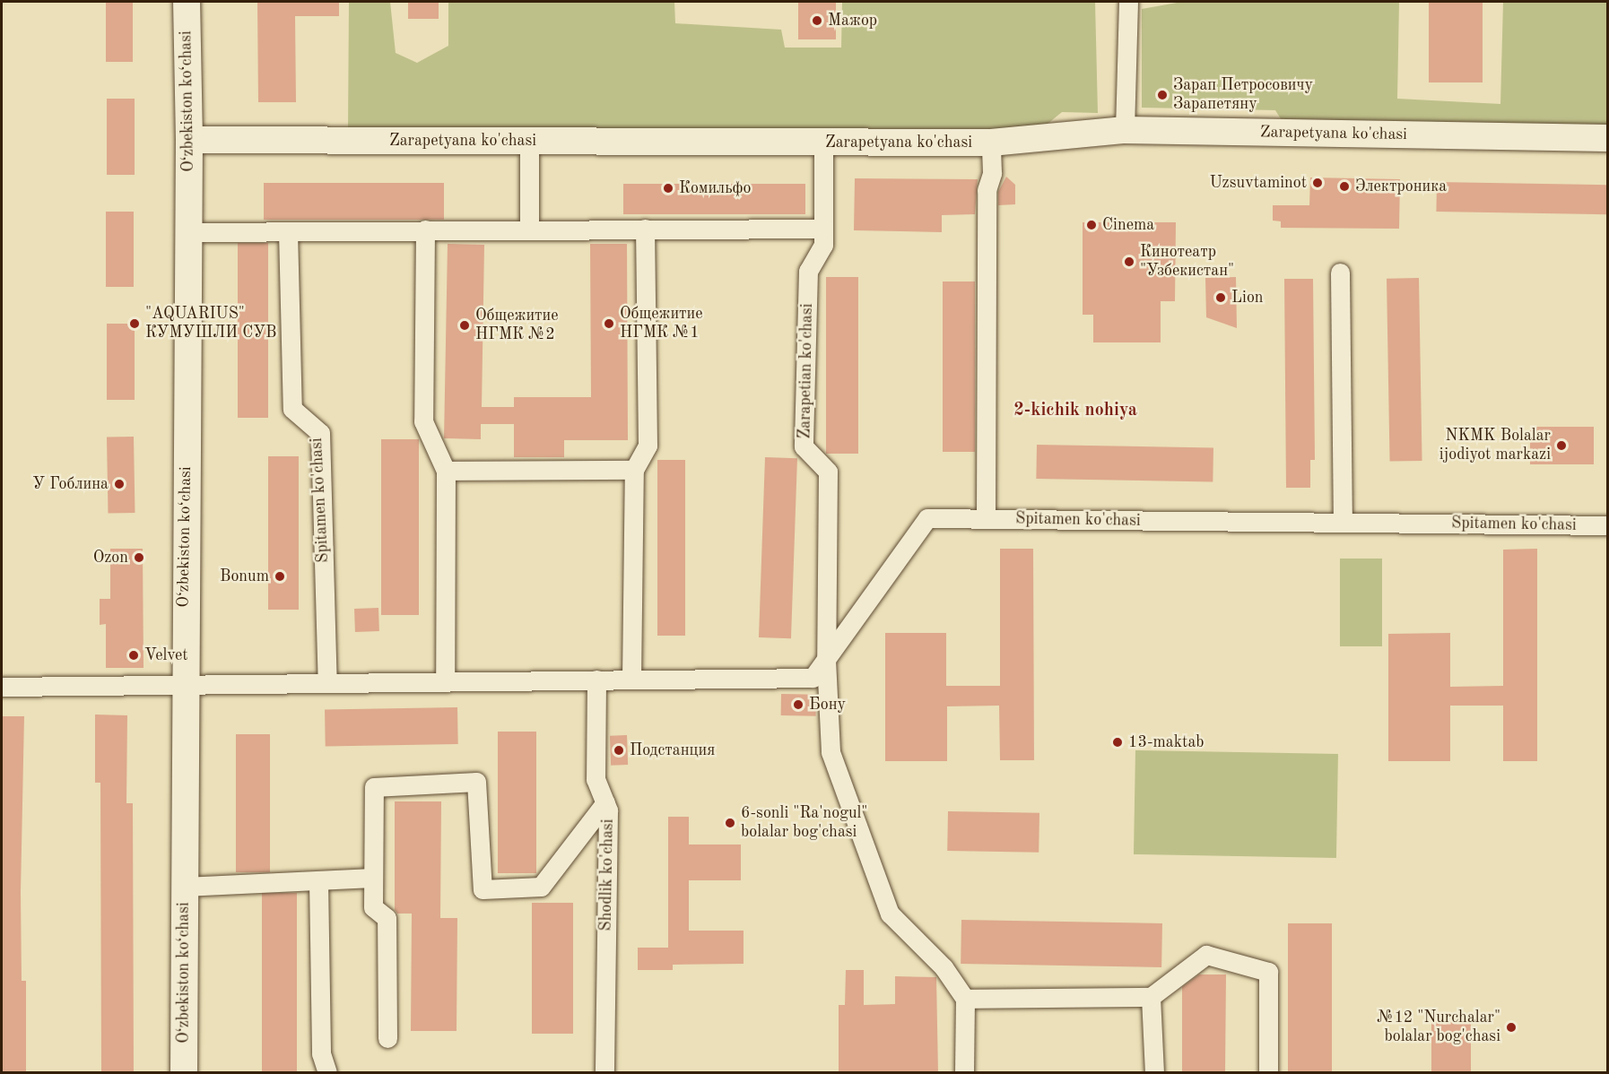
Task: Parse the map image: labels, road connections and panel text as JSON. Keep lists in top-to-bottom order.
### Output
{
  "streets": {
    "street": [
      "O‘zbekiston ko‘chasi",
      "Zarapetyana ko'chasi",
      "Zarapetian ko'chasi",
      "Spitamen ko'chasi",
      "Shodlik ko'chasi"
    ]
  },
  "crossings": [
    ["O‘zbekiston ko‘chasi", "Zarapetyana ko'chasi"],
    ["O‘zbekiston ko‘chasi", "Spitamen ko'chasi"],
    ["Zarapetyana ko'chasi", "Zarapetian ko'chasi"],
    ["Zarapetian ko'chasi", "Spitamen ko'chasi"],
    ["Spitamen ko'chasi", "Shodlik ko'chasi"]
  ],
  "districts": ["2-kichik nohiya"],
  "places": [
    "Мажор",
    "Зарап Петросовичу Зарапетяну",
    "Uzsuvtaminot",
    "Электроника",
    "Комильфо",
    "Cinema",
    "Кинотеатр \"Узбекистан\"",
    "Lion",
    "\"AQUARIUS\" КУМУШЛИ СУВ",
    "Общежитие НГМК №1",
    "Общежитие НГМК №2",
    "NKMK Bolalar ijodiyot markazi",
    "У Гоблина",
    "Ozon",
    "Bonum",
    "Velvet",
    "Бону",
    "13-maktab",
    "Подстанция",
    "6-sonli \"Ra'nogul\" bolalar bog'chasi",
    "№12 \"Nurchalar\" bolalar bog'chasi"
  ]
}
